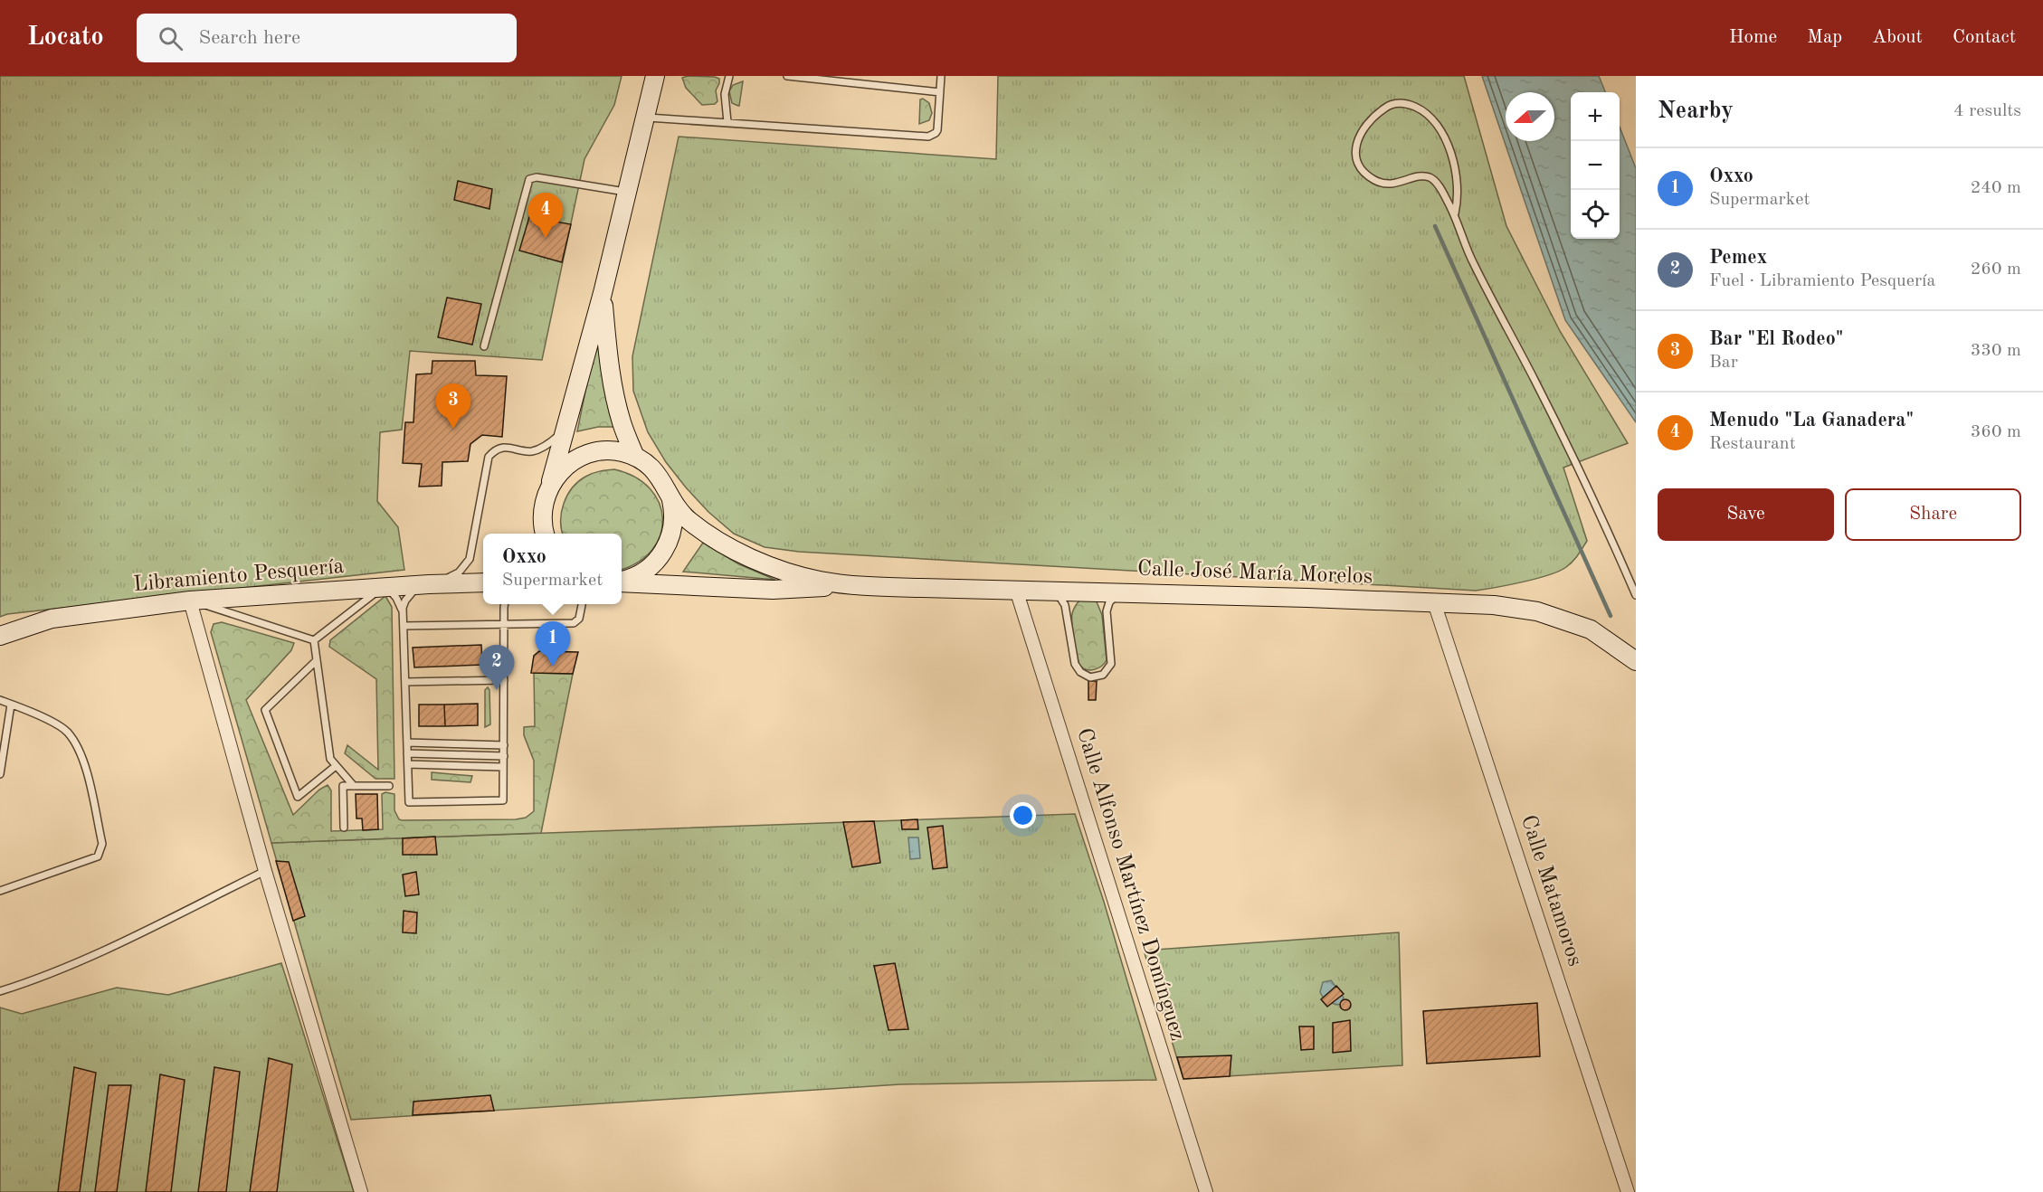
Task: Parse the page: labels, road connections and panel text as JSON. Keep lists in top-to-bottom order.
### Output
{
  "streets": {
    "main road": ["Calle José María Morelos", "Libramiento Pesquería"],
    "street": ["Calle Alfonso Martínez Domínguez", "Calle Matamoros"]
  },
  "crossings": [
    ["Calle José María Morelos", "Calle Alfonso Martínez Domínguez"],
    ["Calle José María Morelos", "Calle Matamoros"]
  ],
  "north": "left",
  "page": {
    "header": "Locato",
    "search": "Search here",
    "nav": [
      "Home",
      "Map",
      "About",
      "Contact"
    ],
    "heading": ["Nearby", "4 results"],
    "map_buttons": ["+", "−"],
    "list": [
      {
        "mark": "1",
        "name": "Oxxo",
        "note": "Supermarket",
        "value": "240 m"
      },
      {
        "mark": "2",
        "name": "Pemex",
        "note": "Fuel · Libramiento Pesquería",
        "value": "260 m"
      },
      {
        "mark": "3",
        "name": "Bar \"El Rodeo\"",
        "note": "Bar",
        "value": "330 m"
      },
      {
        "mark": "4",
        "name": "Menudo \"La Ganadera\"",
        "note": "Restaurant",
        "value": "360 m"
      }
    ],
    "pins": [
      "4",
      "3",
      "1",
      "2"
    ],
    "buttons": ["Save", "Share"],
    "popup": ["Oxxo", "Supermarket"]
  }
}
